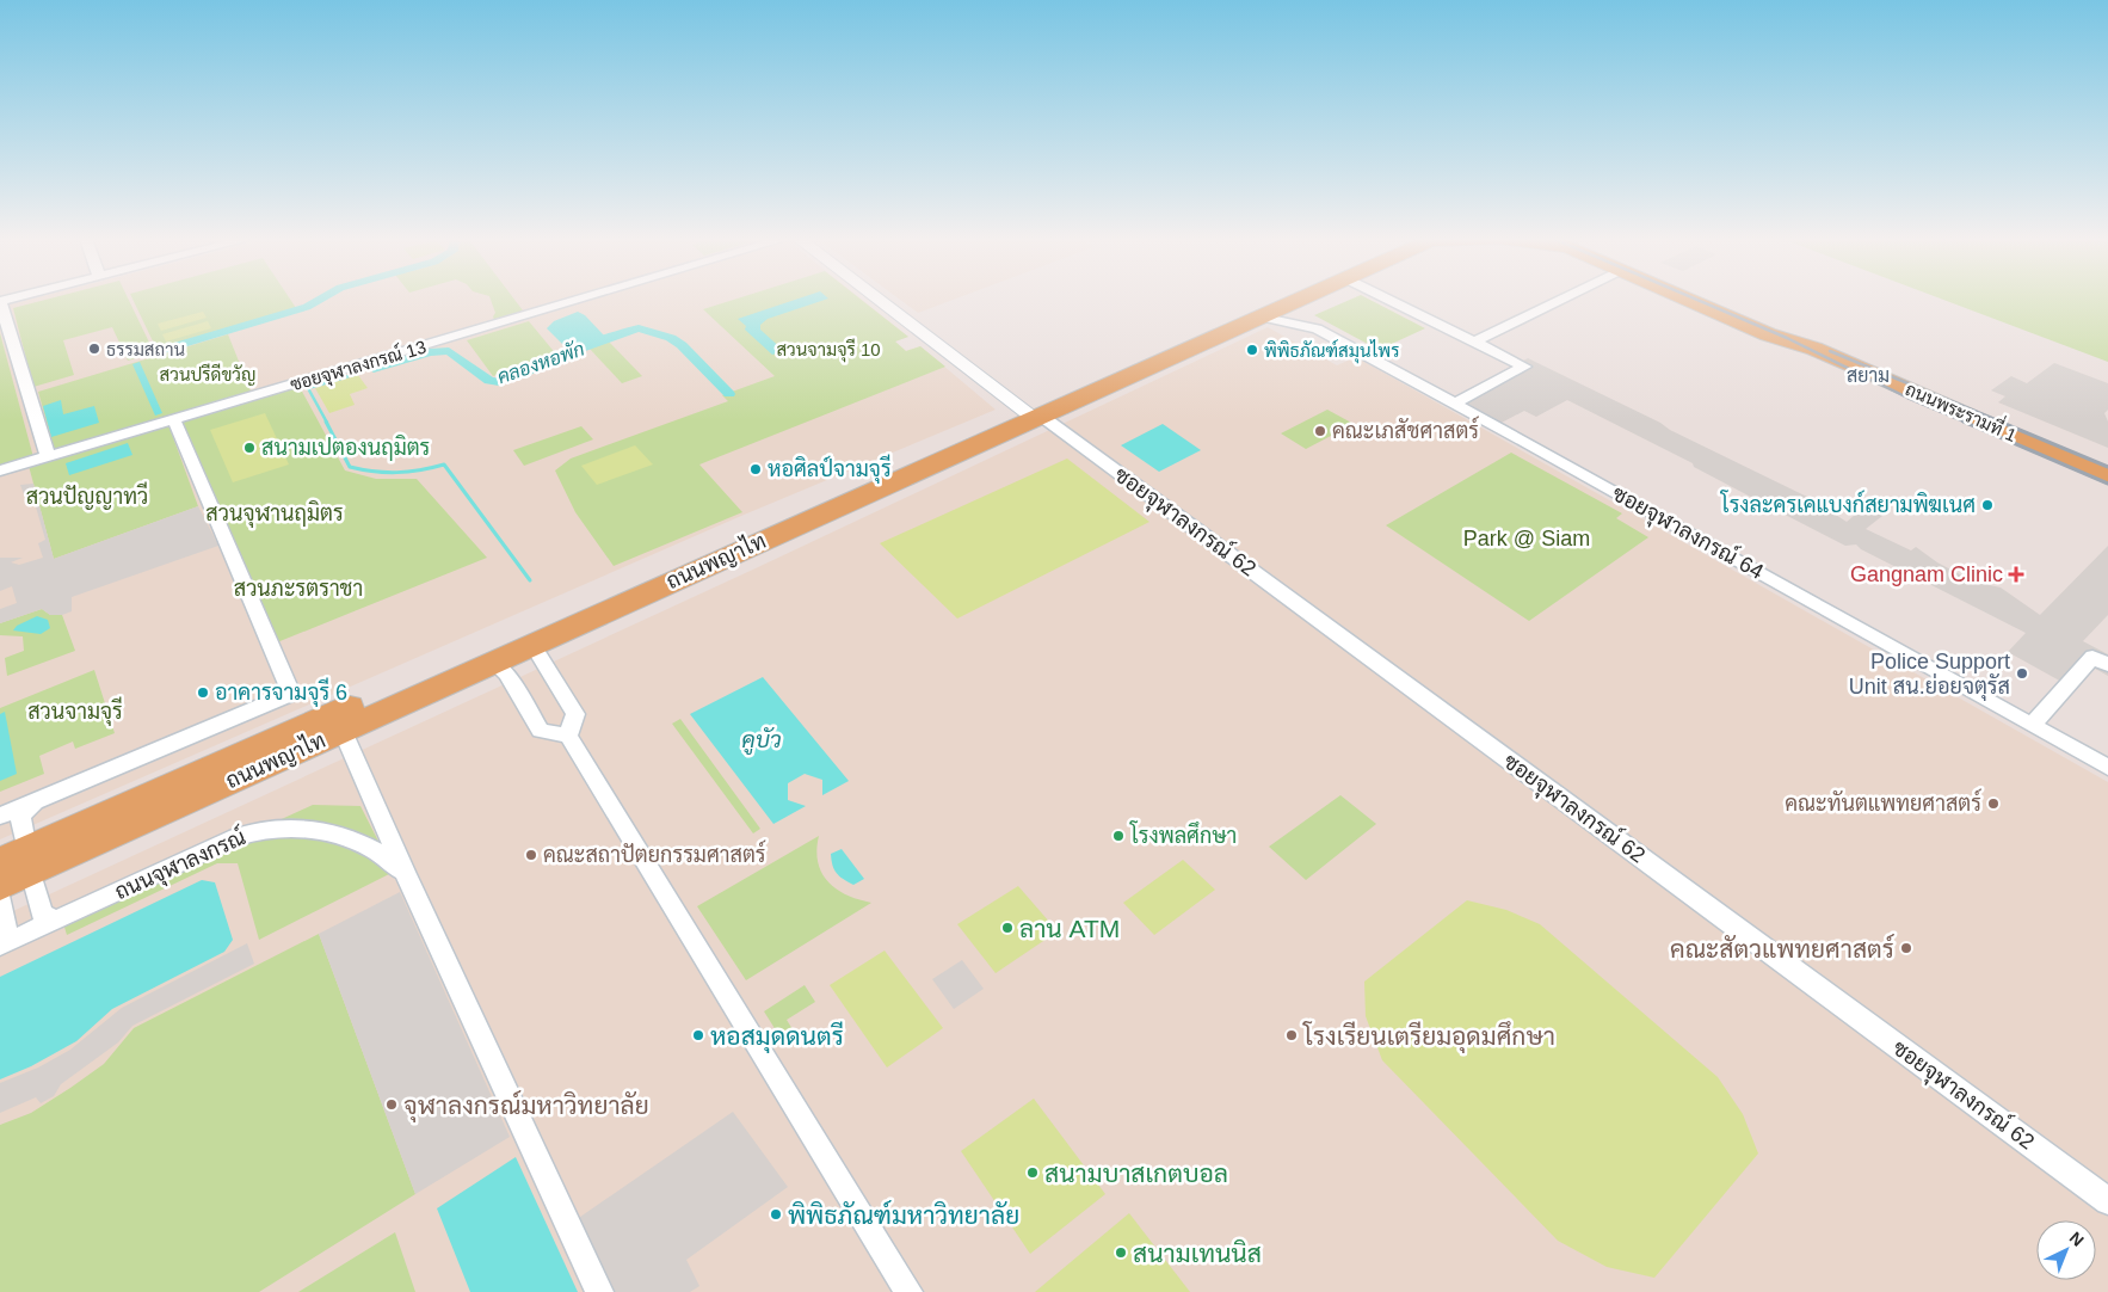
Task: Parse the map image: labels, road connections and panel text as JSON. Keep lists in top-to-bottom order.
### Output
{
  "streets": {
    "main road": ["ถนนพระรามที่ 1", "ถนนพญาไท"],
    "street": [
      "ซอยจุฬาลงกรณ์ 13",
      "ซอยจุฬาลงกรณ์ 62",
      "ซอยจุฬาลงกรณ์ 64",
      "ถนนจุฬาลงกรณ์"
    ]
  },
  "crossings": [
    ["ซอยจุฬาลงกรณ์ 62", "ถนนพญาไท"],
    ["ซอยจุฬาลงกรณ์ 64", "ถนนพญาไท"]
  ],
  "districts": ["สยาม"],
  "water": ["คลองหอพัก", "คูบัว"],
  "parks": [
    "สวนจามจุรี 10",
    "สวนปรีดีขวัญ",
    "สวนปัญญาทวี",
    "สวนจุฬานฤมิตร",
    "Park @ Siam",
    "สวนภะรตราชา",
    "สวนจามจุรี"
  ],
  "places": {
    "other": [
      "ธรรมสถาน",
      "พิพิธภัณฑ์สมุนไพร",
      "คณะเภสัชศาสตร์",
      "สนามเปตองนฤมิตร",
      "หอศิลป์จามจุรี",
      "โรงละครเคแบงก์สยามพิฆเนศ",
      "Police Support Unit สน.ย่อยจตุรัส",
      "อาคารจามจุรี 6",
      "คณะทันตแพทยศาสตร์",
      "โรงพลศึกษา",
      "คณะสถาปัตยกรรมศาสตร์",
      "ลาน ATM",
      "คณะสัตวแพทยศาสตร์",
      "หอสมุดดนตรี",
      "โรงเรียนเตรียมอุดมศึกษา",
      "จุฬาลงกรณ์มหาวิทยาลัย",
      "สนามบาสเกตบอล",
      "พิพิธภัณฑ์มหาวิทยาลัย",
      "สนามเทนนิส"
    ],
    "health": ["Gangnam Clinic"]
  },
  "north": "top right"
}
